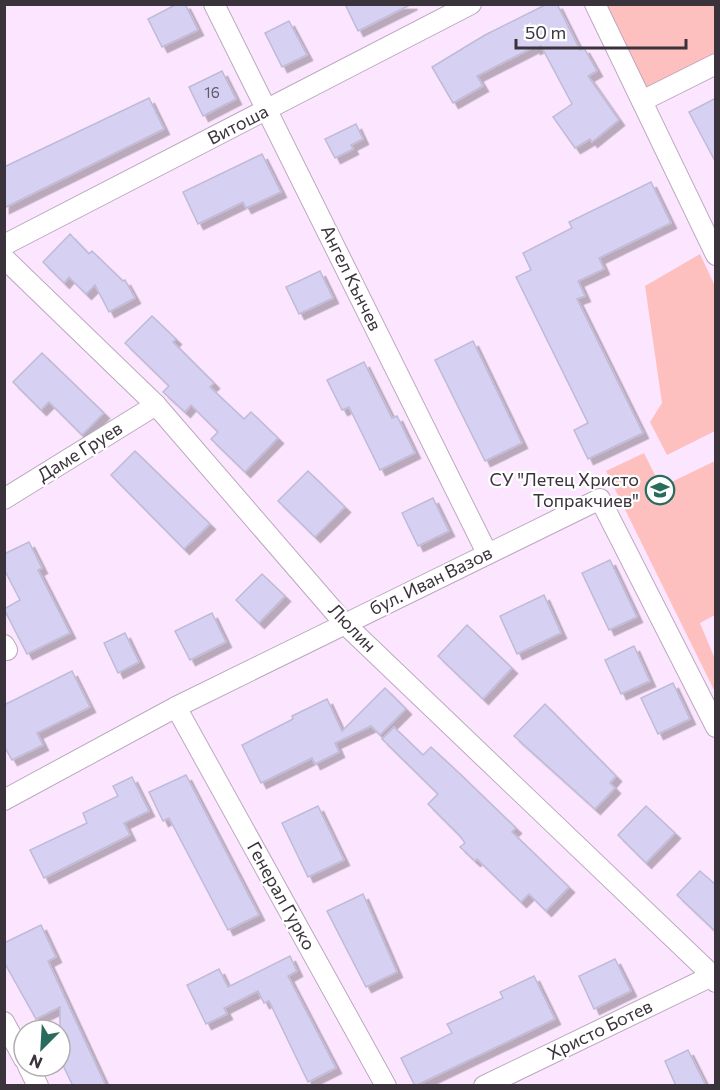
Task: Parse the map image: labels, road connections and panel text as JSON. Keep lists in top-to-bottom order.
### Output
{
  "streets": {
    "street": [
      "Витоша",
      "Ангел Кънчев",
      "Даме Груев",
      "бул. Иван Вазов",
      "Люлин",
      "Генерал Гурко",
      "Христо Ботев"
    ]
  },
  "crossings": [
    ["Витоша", "Ангел Кънчев"],
    ["Ангел Кънчев", "бул. Иван Вазов"],
    ["Даме Груев", "Люлин"],
    ["бул. Иван Вазов", "Люлин"],
    ["бул. Иван Вазов", "Генерал Гурко"],
    ["Люлин", "Христо Ботев"]
  ],
  "places": {
    "school or university": ["СУ \"Летец Христо Топракчиев\""]
  },
  "house_numbers": ["16"],
  "scale_bar": "50 m",
  "north": "bottom left"
}
